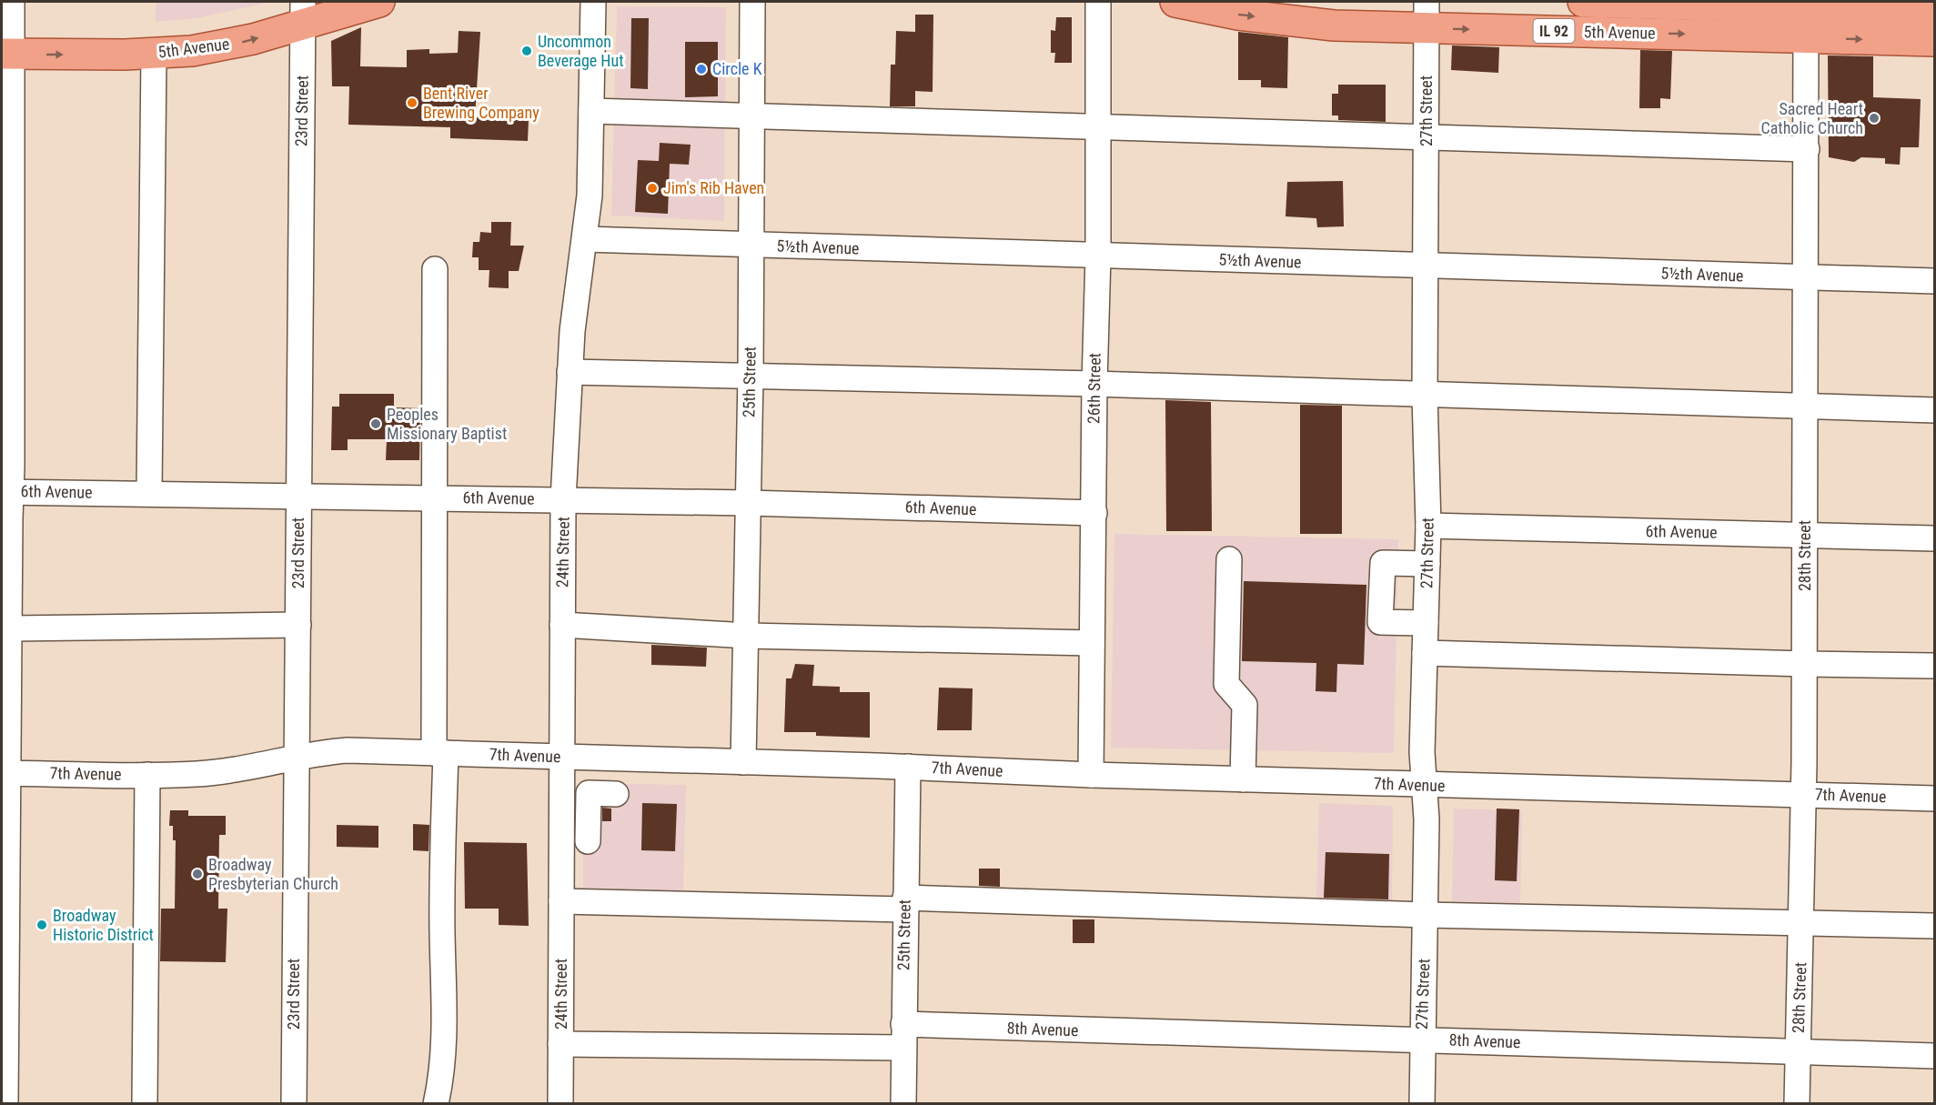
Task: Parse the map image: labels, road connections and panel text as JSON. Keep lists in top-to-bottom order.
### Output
{
  "streets": {
    "main road": ["IL 92", "5th Avenue"],
    "street": [
      "23rd Street",
      "27th Street",
      "5½th Avenue",
      "25th Street",
      "26th Street",
      "6th Avenue",
      "24th Street",
      "28th Street",
      "7th Avenue",
      "8th Avenue"
    ]
  },
  "crossings": [
    ["5th Avenue", "23rd Street"],
    ["5th Avenue", "27th Street"],
    ["5th Avenue", "28th Street"],
    ["23rd Street", "6th Avenue"],
    ["23rd Street", "7th Avenue"],
    ["27th Street", "5½th Avenue"],
    ["27th Street", "6th Avenue"],
    ["27th Street", "7th Avenue"],
    ["27th Street", "8th Avenue"],
    ["5½th Avenue", "25th Street"],
    ["5½th Avenue", "26th Street"],
    ["5½th Avenue", "24th Street"],
    ["5½th Avenue", "28th Street"],
    ["25th Street", "6th Avenue"],
    ["25th Street", "7th Avenue"],
    ["25th Street", "8th Avenue"],
    ["26th Street", "6th Avenue"],
    ["26th Street", "7th Avenue"],
    ["6th Avenue", "24th Street"],
    ["6th Avenue", "28th Street"],
    ["24th Street", "7th Avenue"],
    ["24th Street", "8th Avenue"],
    ["28th Street", "7th Avenue"],
    ["28th Street", "8th Avenue"]
  ],
  "places": [
    "Uncommon Beverage Hut",
    "Circle K",
    "Bent River Brewing Company",
    "Sacred Heart Catholic Church",
    "Jim's Rib Haven",
    "Peoples Missionary Baptist",
    "Broadway Presbyterian Church",
    "Broadway Historic District"
  ]
}
